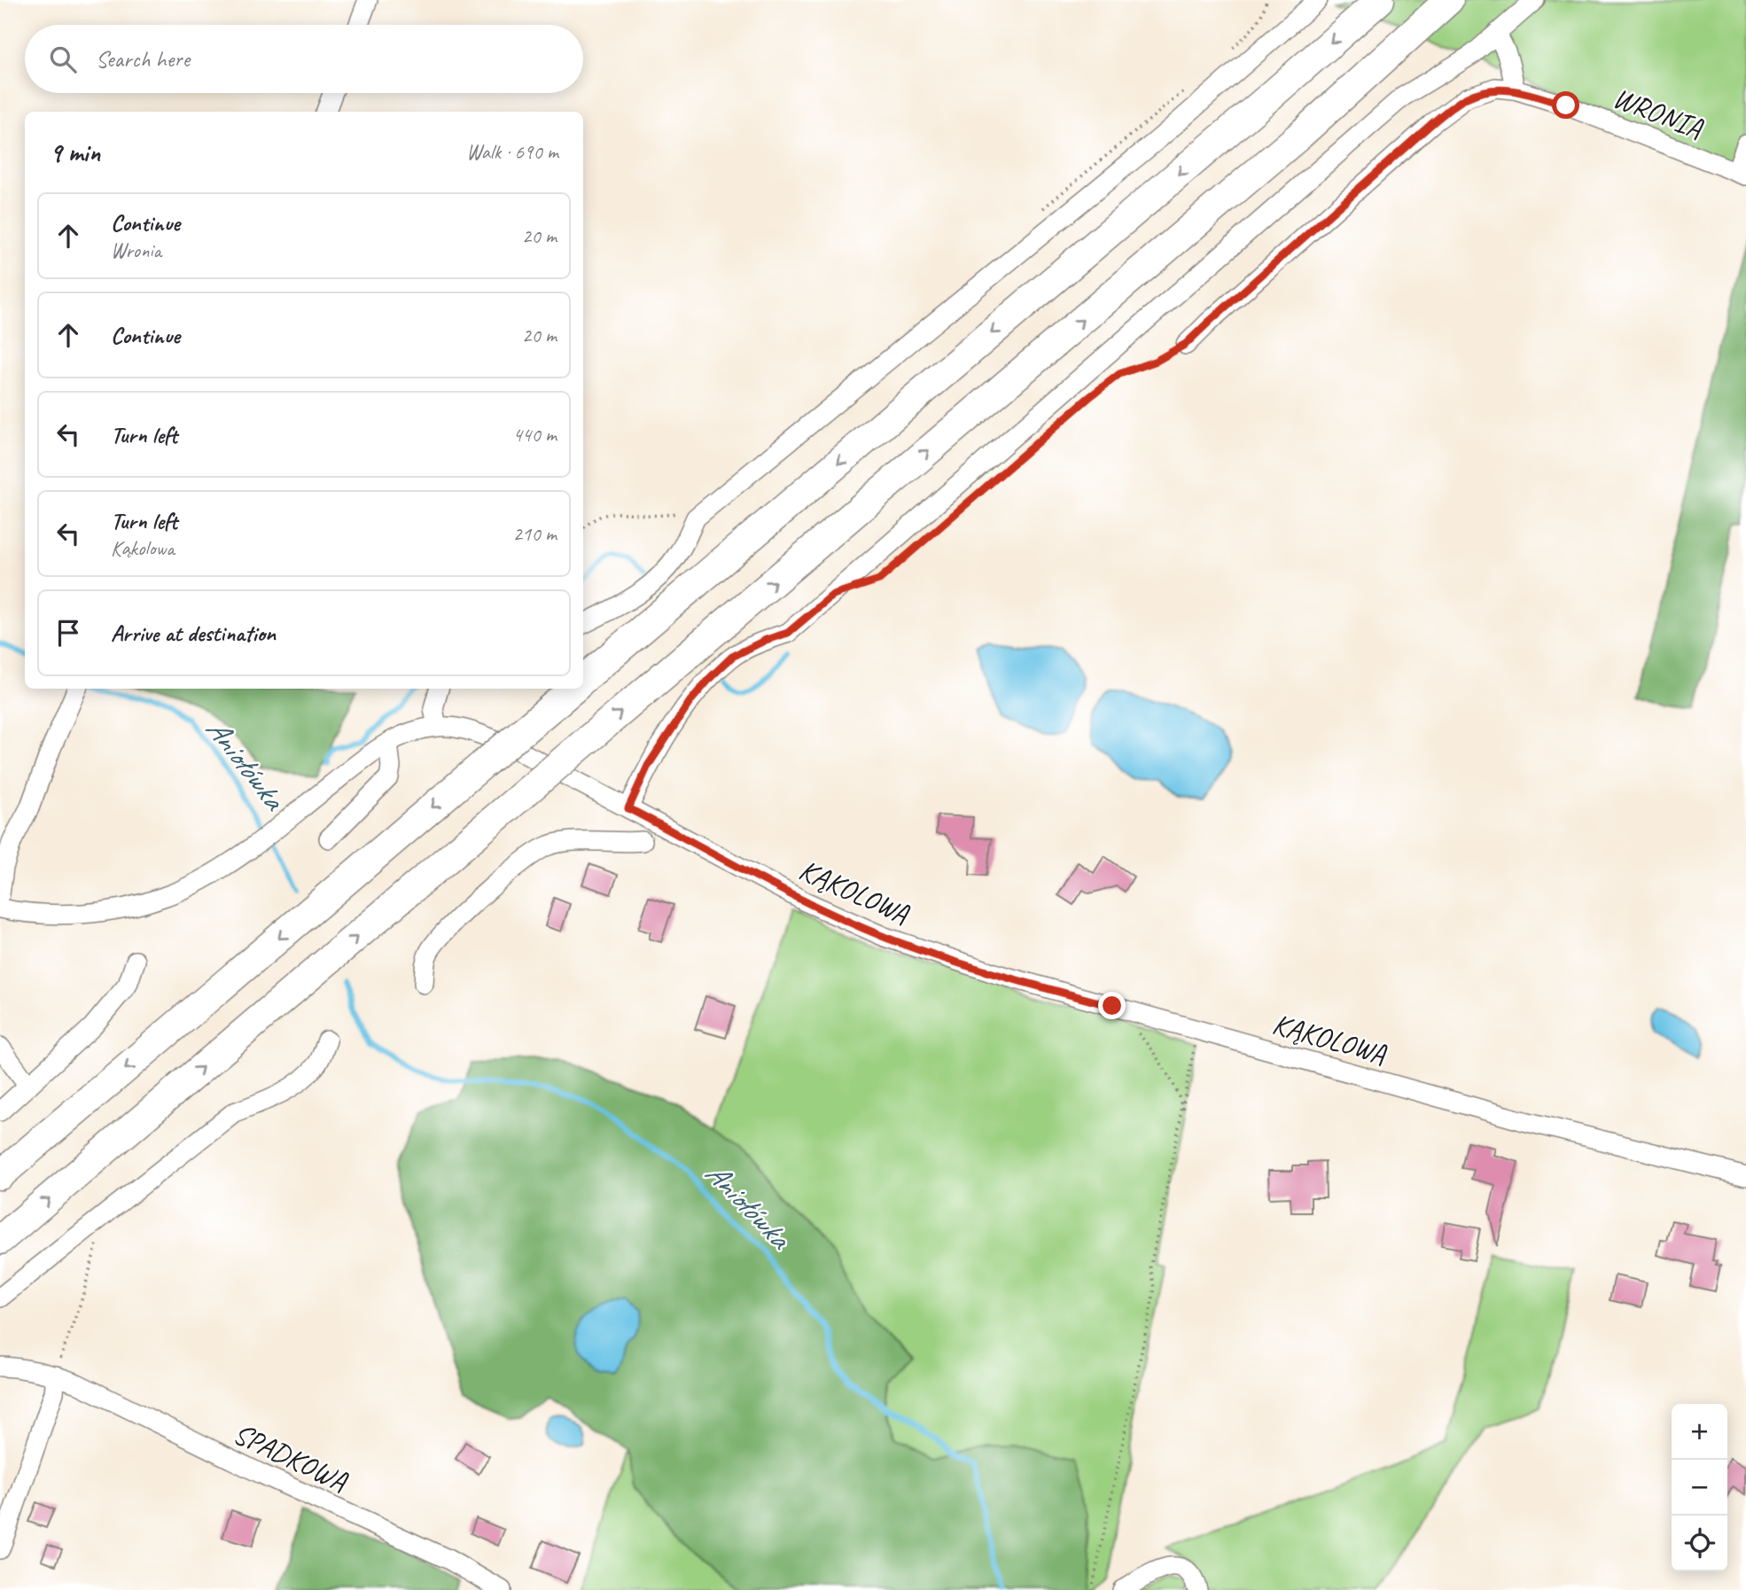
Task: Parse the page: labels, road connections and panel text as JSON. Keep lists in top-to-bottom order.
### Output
{
  "streets": {
    "street": ["WRONIA", "KĄKOLOWA", "SPADKOWA"]
  },
  "water": ["Aniołówka"],
  "page": {
    "search": "Search here",
    "heading": ["9 min", "Walk · 690 m"],
    "list": [
      ["Continue", "Wronia", "20 m"],
      ["Continue", "20 m"],
      ["Turn left", "440 m"],
      ["Turn left", "Kąkolowa", "210 m"],
      "Arrive at destination"
    ],
    "map_buttons": ["+", "−"]
  }
}
